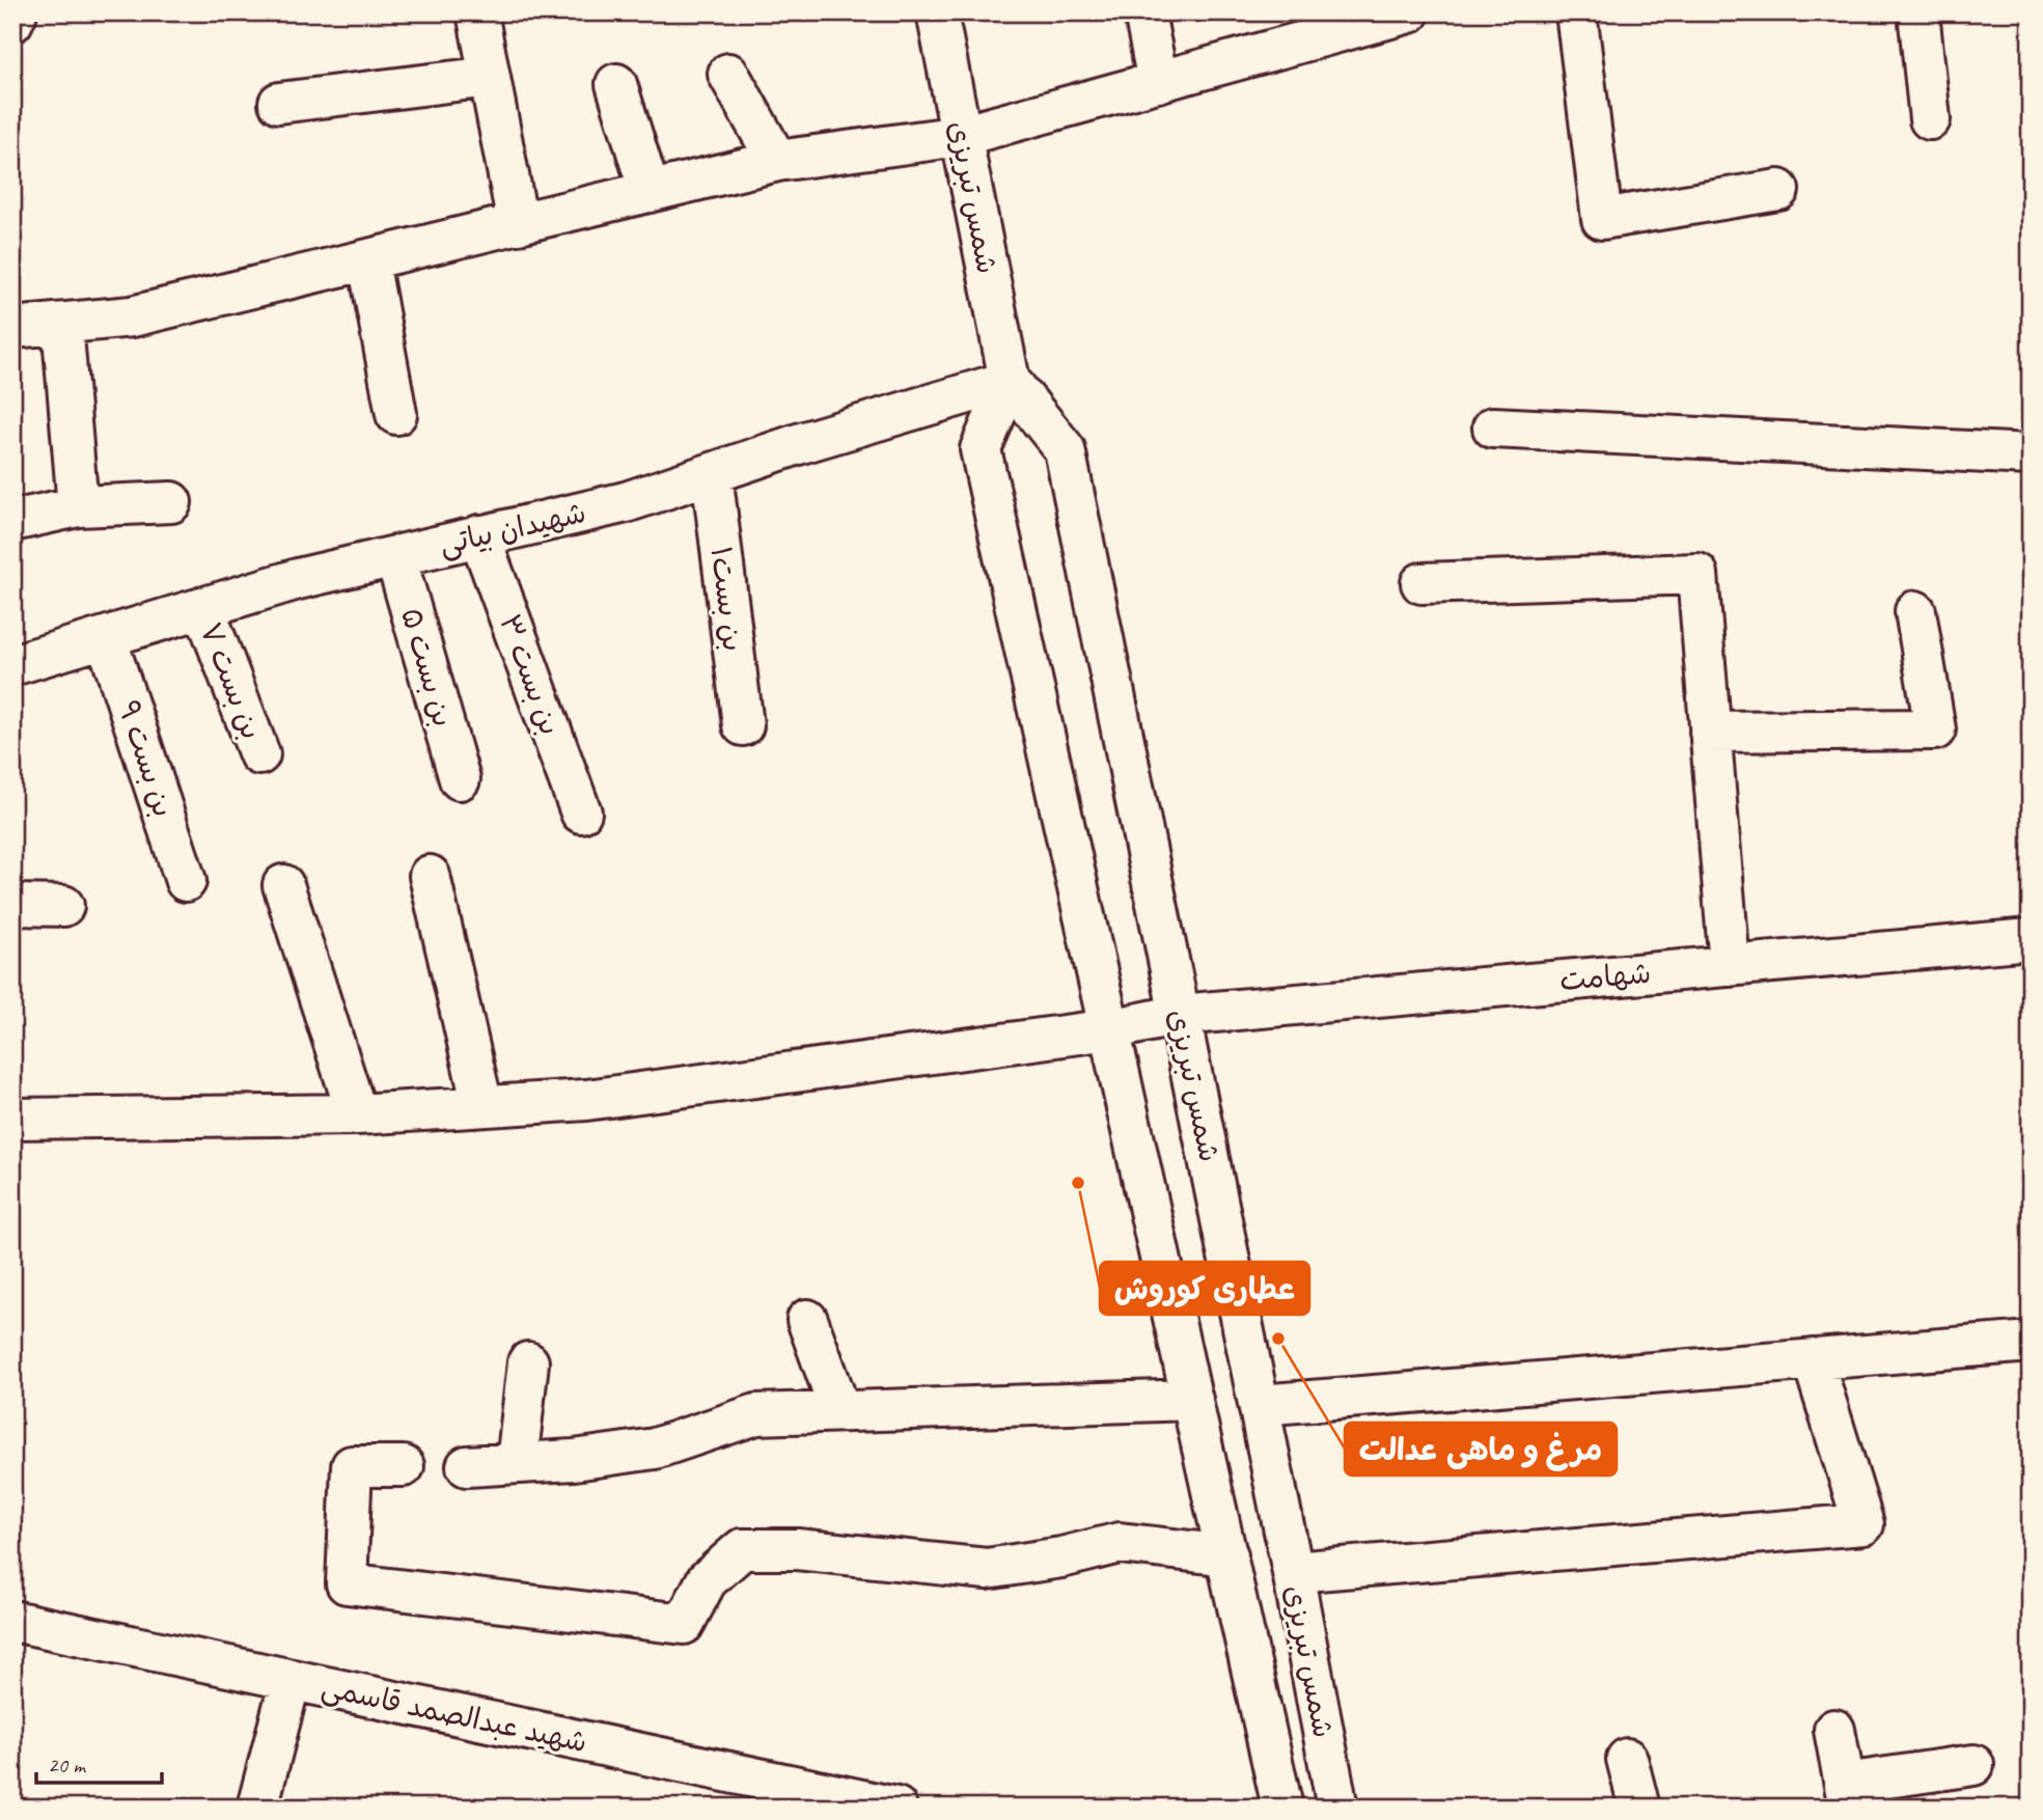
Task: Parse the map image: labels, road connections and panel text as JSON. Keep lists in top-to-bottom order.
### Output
{
  "streets": {
    "street": [
      "شمس تبریزی",
      "شهیدان بیاتی",
      "بن بست۱",
      "بن بست ۵",
      "بن بست ۳",
      "بن بست ۷",
      "بن بست ۹",
      "شهامت",
      "شهید عبدالصمد قاسمی"
    ]
  },
  "crossings": [
    ["شمس تبریزی", "شهیدان بیاتی"],
    ["شمس تبریزی", "شهامت"],
    ["شهیدان بیاتی", "بن بست۱"],
    ["شهیدان بیاتی", "بن بست ۵"],
    ["شهیدان بیاتی", "بن بست ۳"],
    ["شهیدان بیاتی", "بن بست ۷"],
    ["شهیدان بیاتی", "بن بست ۹"]
  ],
  "places": ["عطاری کوروش", "مرغ و ماهی عدالت"],
  "scale_bar": "20 m"
}
